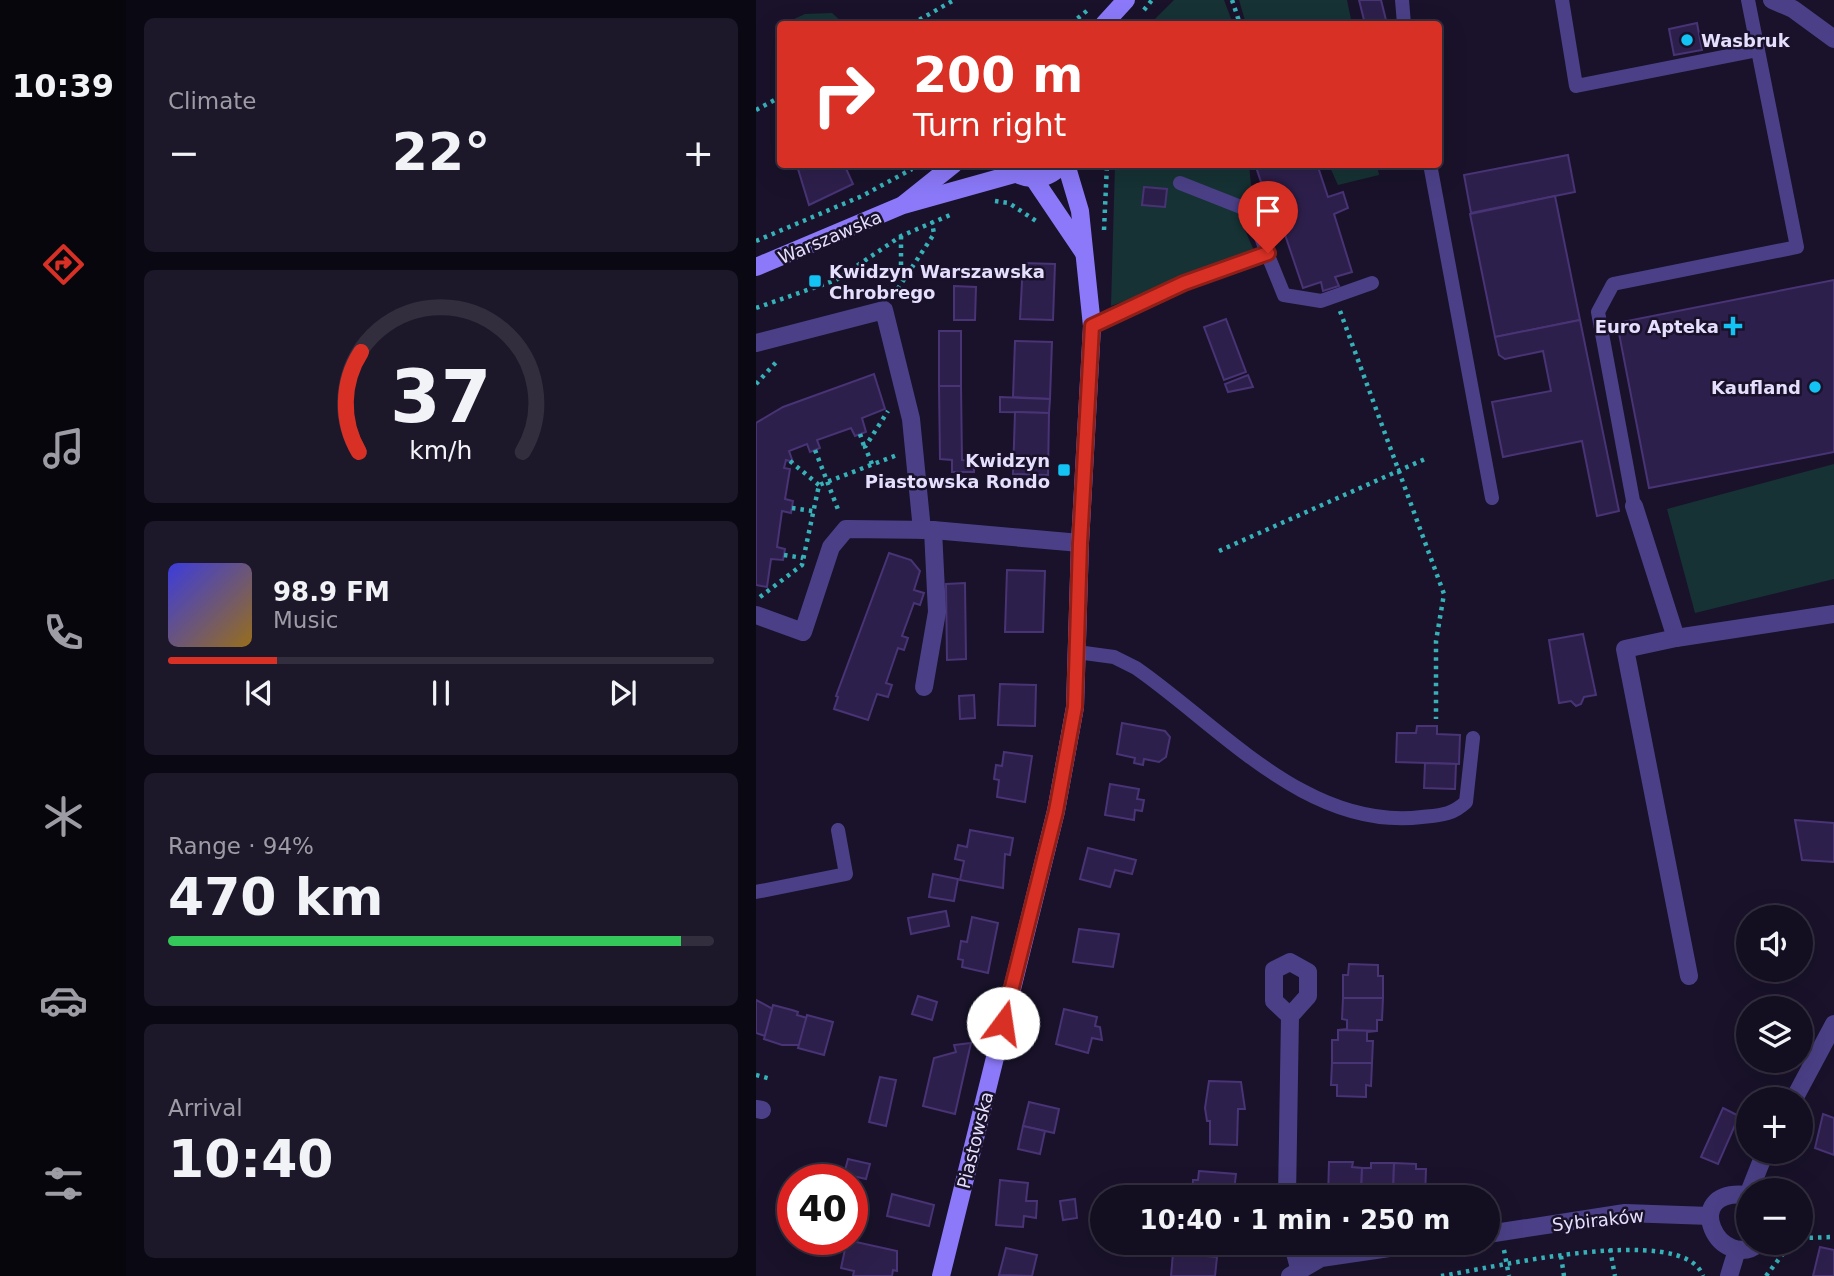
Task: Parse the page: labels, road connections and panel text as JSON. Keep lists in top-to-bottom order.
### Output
{
  "streets": {
    "street": ["Warszawska", "Piastowska", "Sybiraków"]
  },
  "places": {
    "other": ["Wasbruk", "Kaufland"],
    "transit": ["Kwidzyn Warszawska Chrobrego", "Kwidzyn Piastowska Rondo"],
    "health": ["Euro Apteka"]
  },
  "page": {
    "tabs": "10:39",
    "tile": [
      "Climate",
      ["Range · 94%", "470 km"],
      ["Arrival", "10:40"]
    ],
    "turn": ["200 m", "Turn right"],
    "heat": ["−", "22°", "+"],
    "song": ["98.9 FM", "Music"],
    "map_buttons": ["+", "−"],
    "limit": "40",
    "trip": "10:40 · 1 min · 250 m",
    "gauge": ["37", "km/h"]
  }
}
